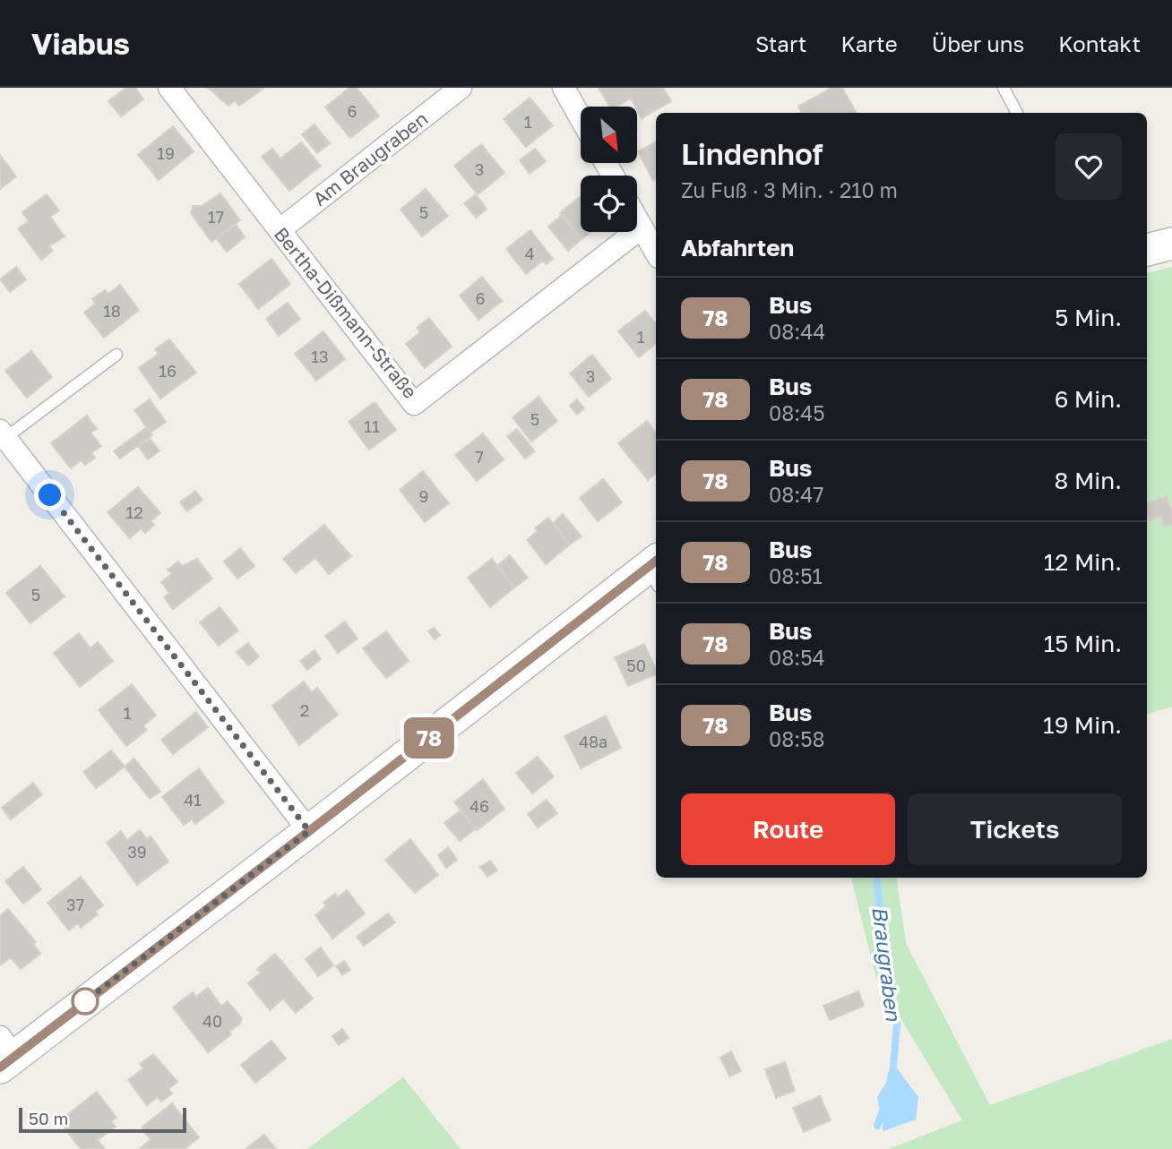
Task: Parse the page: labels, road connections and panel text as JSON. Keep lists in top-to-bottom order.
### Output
{
  "streets": {
    "street": ["Am Braugraben", "Bertha-Dißmann-Straße"]
  },
  "crossings": [
    ["Am Braugraben", "Bertha-Dißmann-Straße"]
  ],
  "water": ["Braugraben"],
  "lines": ["bus line 78"],
  "house_numbers": [
    "6",
    "1",
    "19",
    "3",
    "5",
    "17",
    "4",
    "6",
    "18",
    "1",
    "13",
    "16",
    "3",
    "5",
    "11",
    "7",
    "9",
    "12",
    "5",
    "50",
    "2",
    "1",
    "48a",
    "41",
    "46",
    "39",
    "37",
    "40"
  ],
  "scale_bar": "50 m",
  "north": "bottom right",
  "page": {
    "header": "Viabus",
    "nav": [
      "Start",
      "Karte",
      "Über uns",
      "Kontakt"
    ],
    "on_map": "78",
    "heading": [
      ["Lindenhof", "Zu Fuß · 3 Min. · 210 m"],
      "Abfahrten"
    ],
    "list": [
      {
        "mark": "78",
        "name": "Bus",
        "note": "08:44",
        "value": "5 Min."
      },
      {
        "mark": "78",
        "name": "Bus",
        "note": "08:45",
        "value": "6 Min."
      },
      {
        "mark": "78",
        "name": "Bus",
        "note": "08:47",
        "value": "8 Min."
      },
      {
        "mark": "78",
        "name": "Bus",
        "note": "08:51",
        "value": "12 Min."
      },
      {
        "mark": "78",
        "name": "Bus",
        "note": "08:54",
        "value": "15 Min."
      },
      {
        "mark": "78",
        "name": "Bus",
        "note": "08:58",
        "value": "19 Min."
      }
    ],
    "buttons": ["Route", "Tickets"],
    "scale": "50 m"
  }
}
